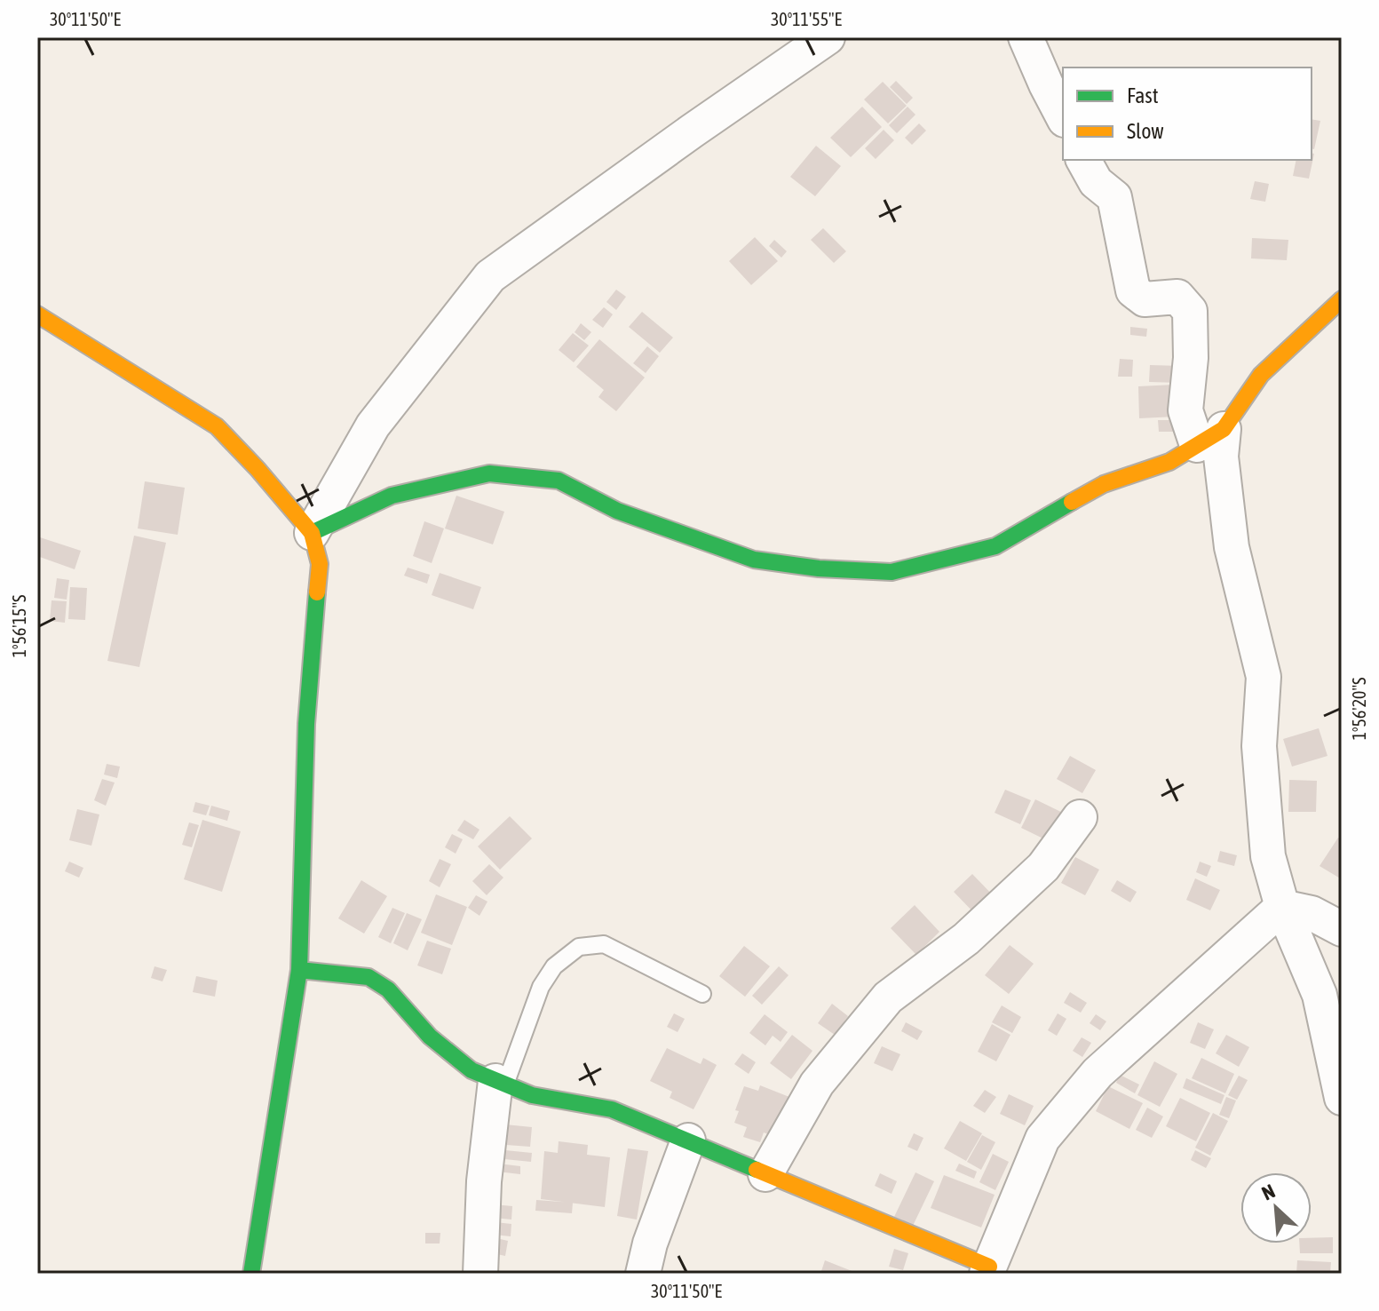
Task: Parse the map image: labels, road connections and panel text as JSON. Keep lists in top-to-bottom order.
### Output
{
  "legend": ["Fast", "Slow"],
  "north": "top left",
  "coordinates": [
    "30°11'50\"E",
    "30°11'55\"E",
    "1°56'15\"S",
    "1°56'20\"S"
  ]
}
